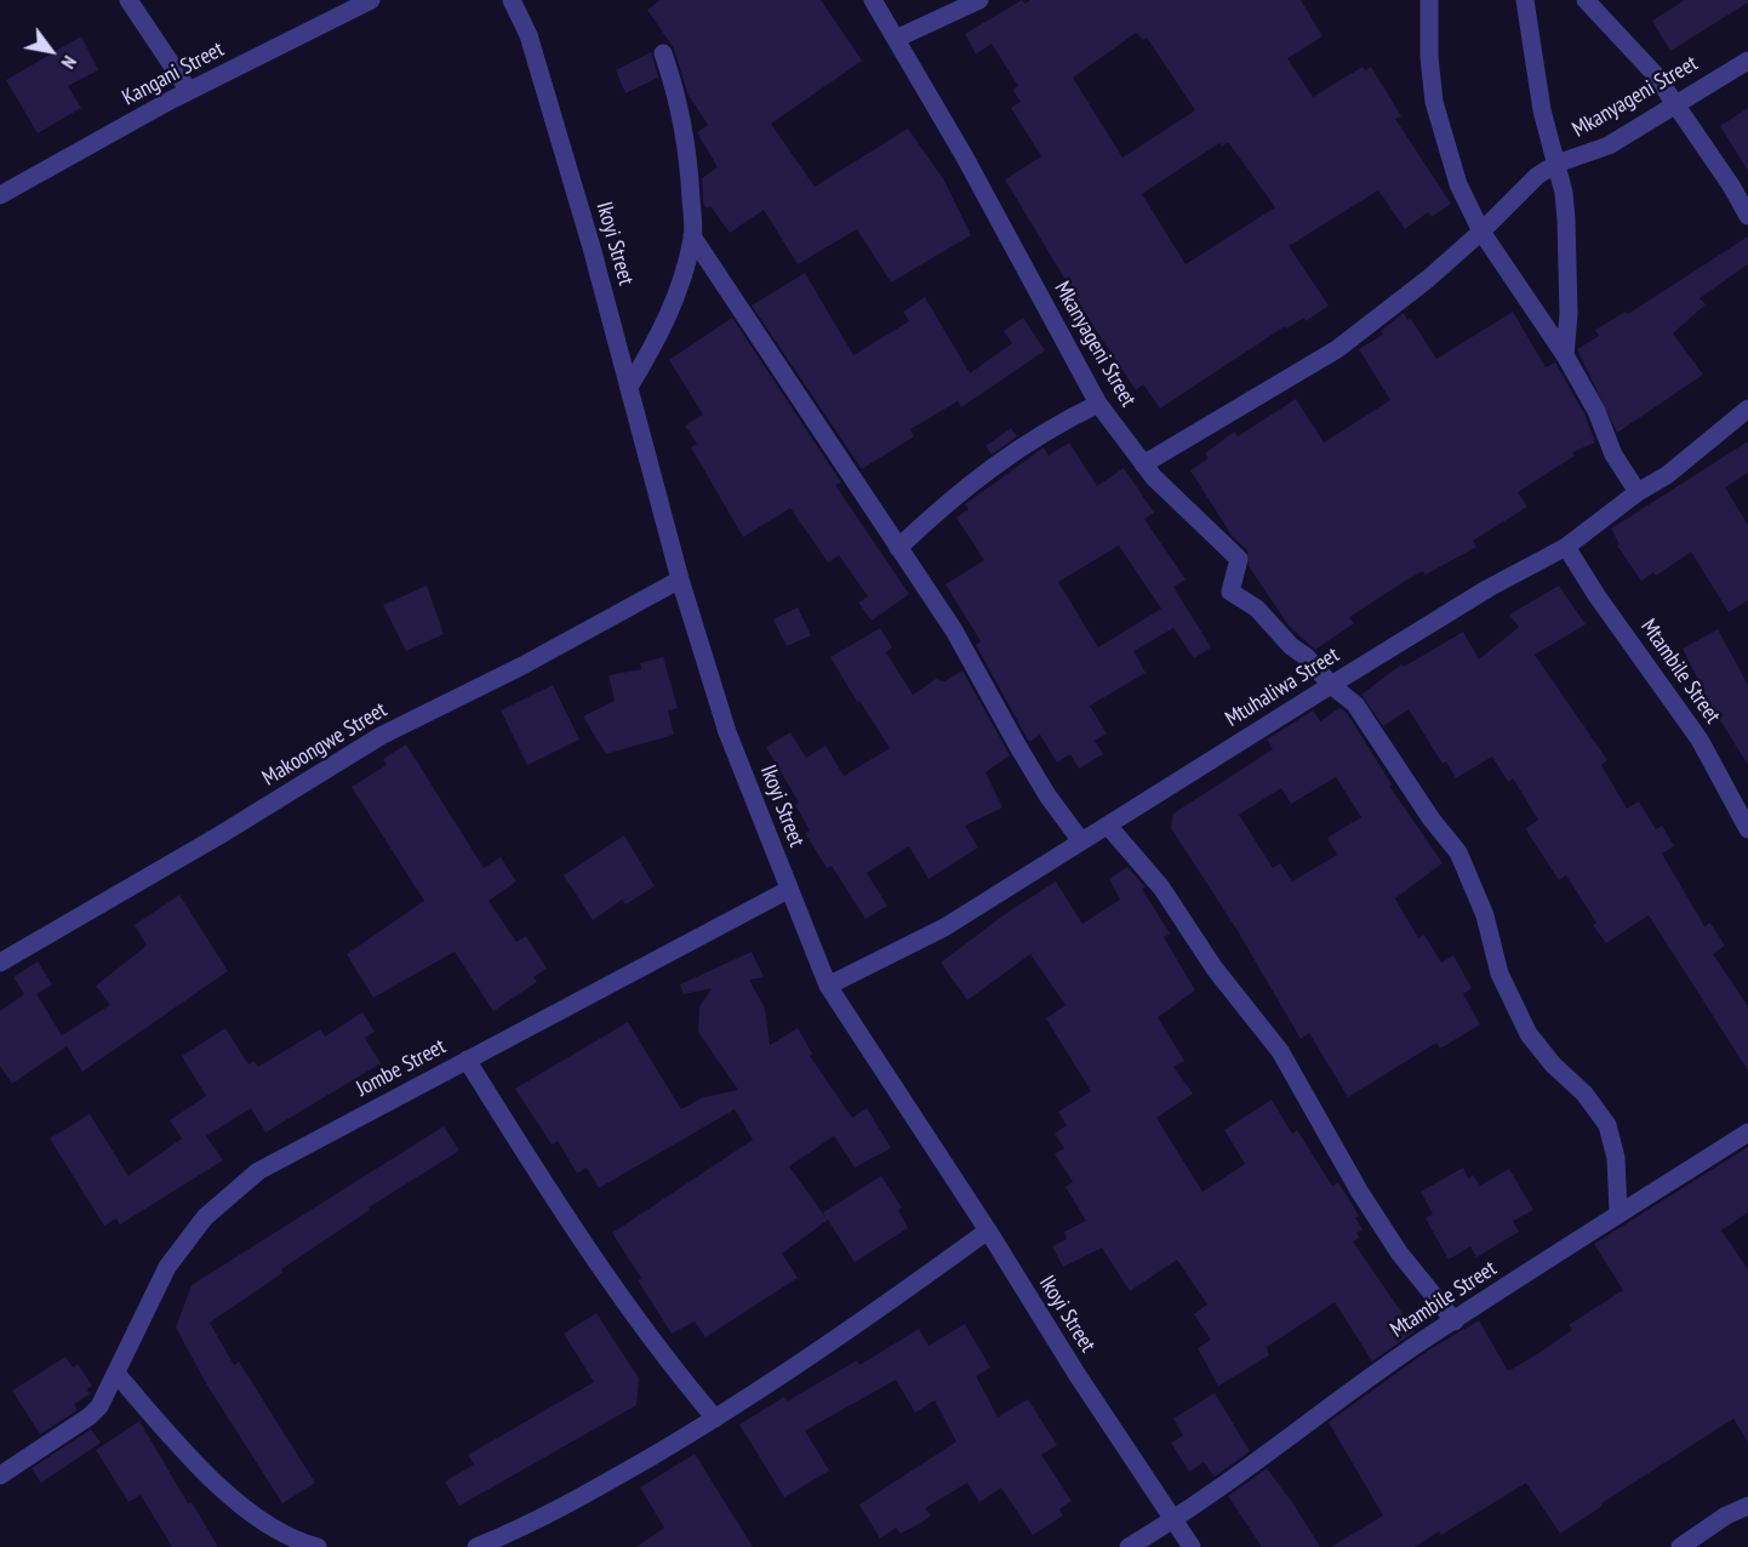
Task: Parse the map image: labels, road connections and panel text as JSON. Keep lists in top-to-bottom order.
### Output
{
  "streets": {
    "street": [
      "Kangani Street",
      "Mkanyageni Street",
      "Ikoyi Street",
      "Mtambile Street",
      "Mtuhaliwa Street",
      "Makoongwe Street",
      "Jombe Street"
    ]
  },
  "crossings": [
    ["Ikoyi Street", "Mtambile Street"],
    ["Ikoyi Street", "Mtuhaliwa Street"],
    ["Ikoyi Street", "Makoongwe Street"],
    ["Ikoyi Street", "Jombe Street"],
    ["Mtambile Street", "Mtuhaliwa Street"]
  ],
  "north": "bottom right"
}
